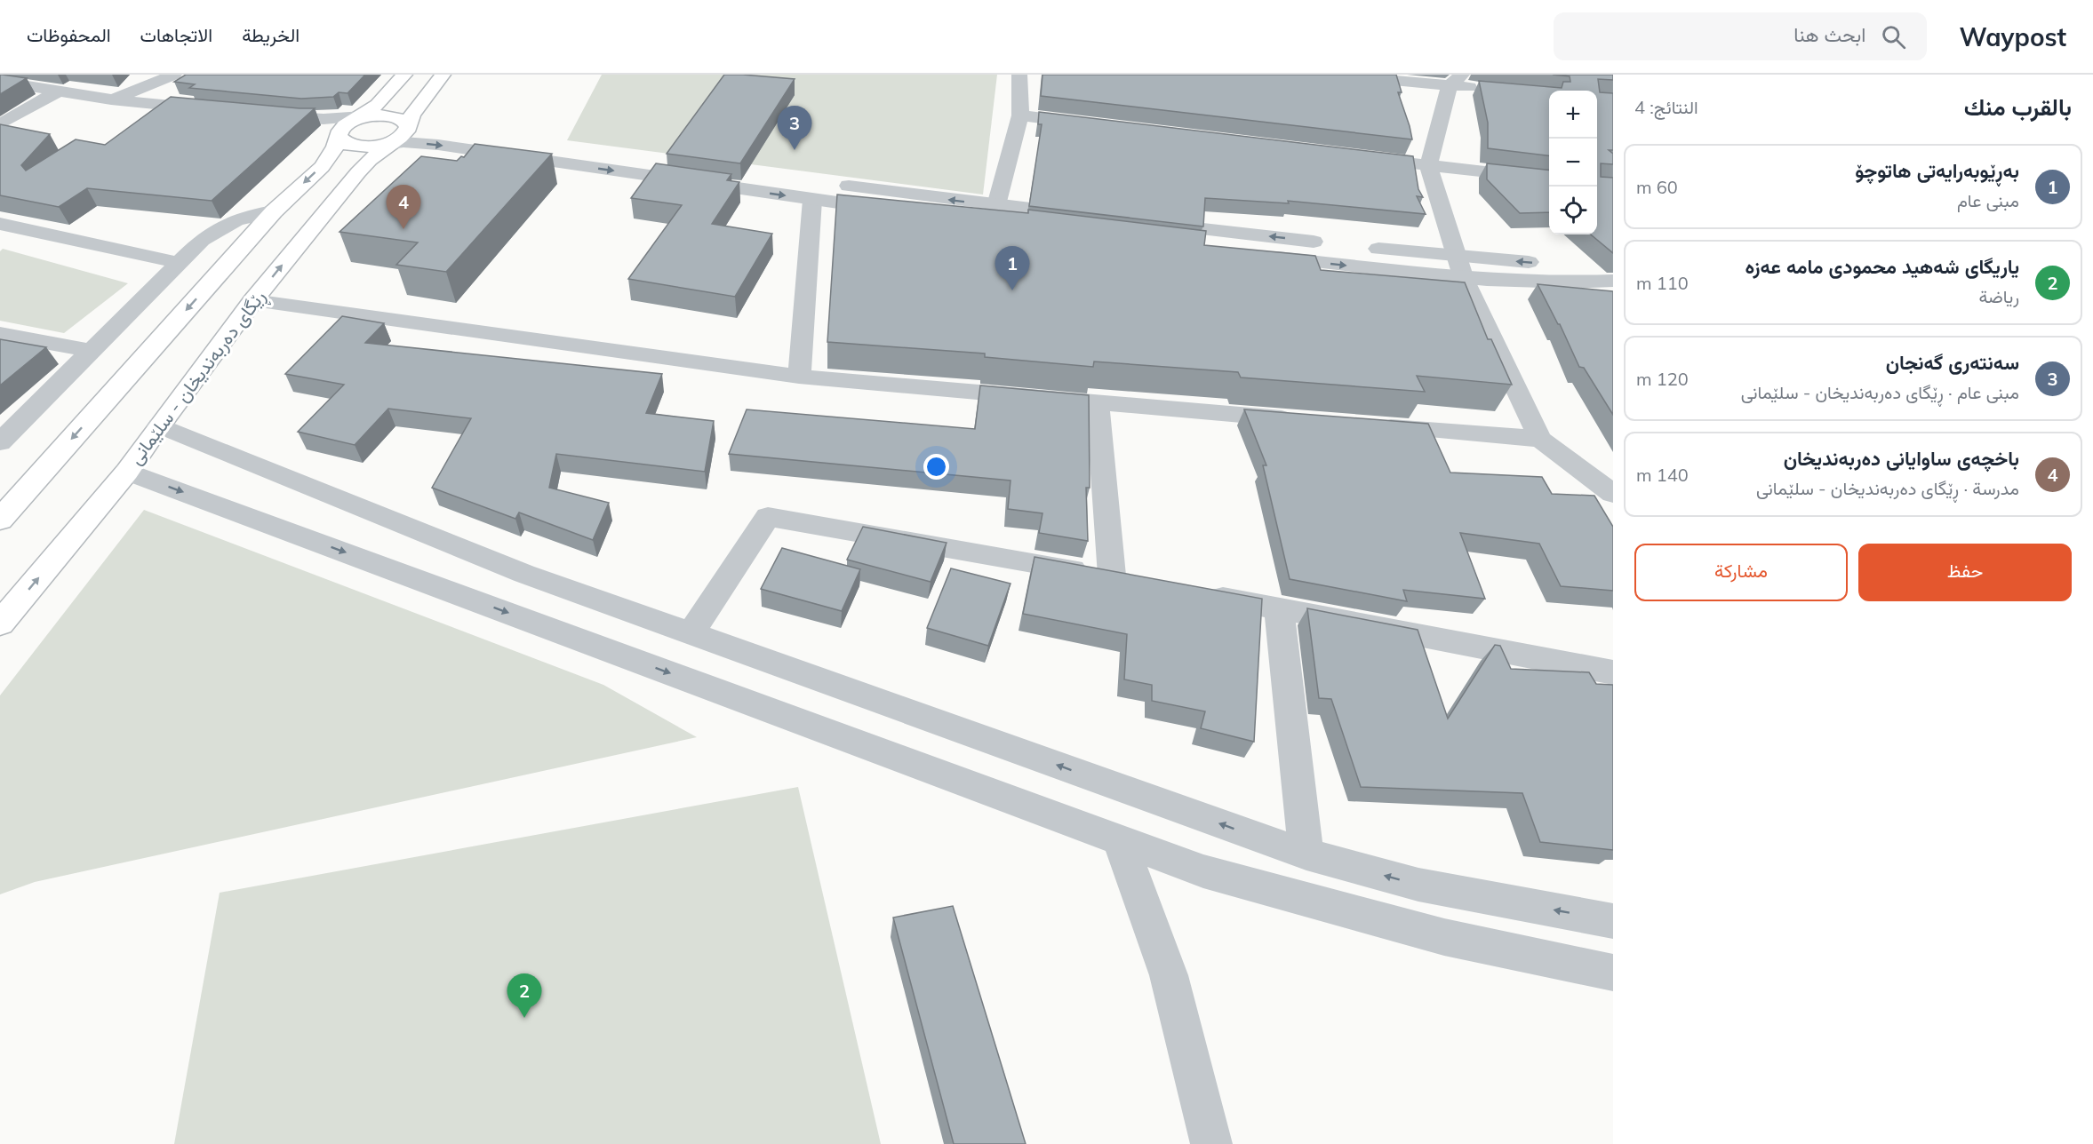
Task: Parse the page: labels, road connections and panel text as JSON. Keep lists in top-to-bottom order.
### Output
{
  "streets": {
    "highway": ["ڕێگای دەربەندیخان - سلێمانی"]
  },
  "page": {
    "header": "Waypost",
    "search": "ابحث هنا",
    "nav": ["الخريطة", "الاتجاهات", "المحفوظات"],
    "heading": ["بالقرب منك", "النتائج: 4"],
    "map_buttons": ["+", "−"],
    "pins": [
      "3",
      "4",
      "1",
      "2"
    ],
    "list": [
      {
        "mark": "1",
        "name": "بەڕێوبەرایەتی هاتوچۆ",
        "note": "مبنى عام",
        "value": "60 m"
      },
      {
        "mark": "2",
        "name": "یاریگاى شه‌هید محمودى مامه‌ عه‌زه",
        "note": "رياضة",
        "value": "110 m"
      },
      {
        "mark": "3",
        "name": "سەنتەری گەنجان",
        "note": "مبنى عام · ڕێگای دەربەندیخان - سلێمانی",
        "value": "120 m"
      },
      {
        "mark": "4",
        "name": "باخچەی ساوایانی دەربەندیخان",
        "note": "مدرسة · ڕێگای دەربەندیخان - سلێمانی",
        "value": "140 m"
      }
    ],
    "buttons": ["حفظ", "مشاركة"]
  }
}
